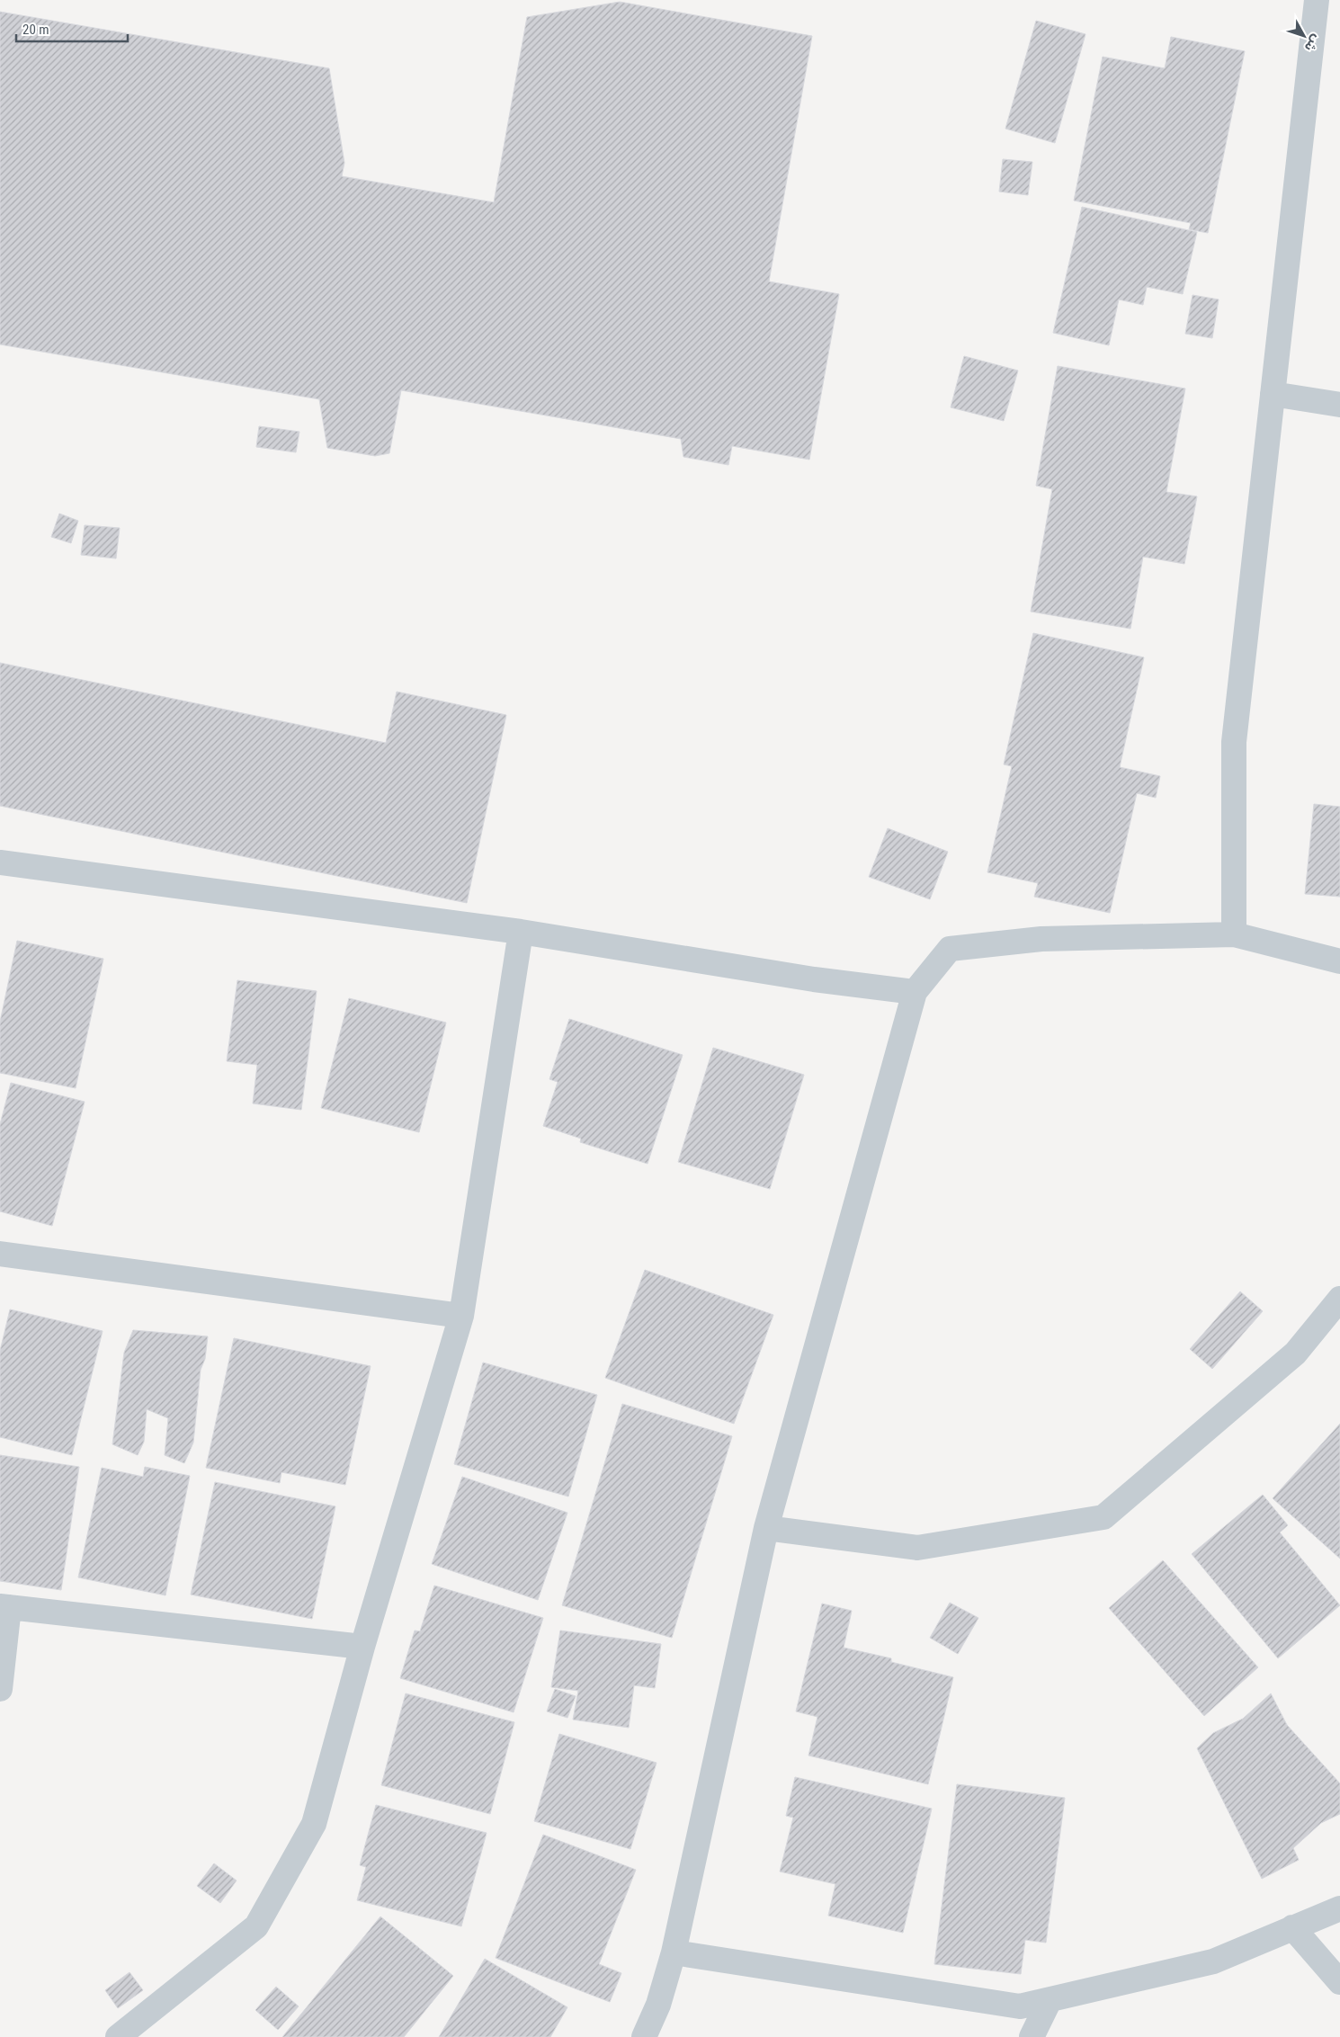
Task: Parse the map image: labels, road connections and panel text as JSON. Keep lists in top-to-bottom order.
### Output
{
  "scale_bar": "20 m",
  "north": "bottom right"
}
